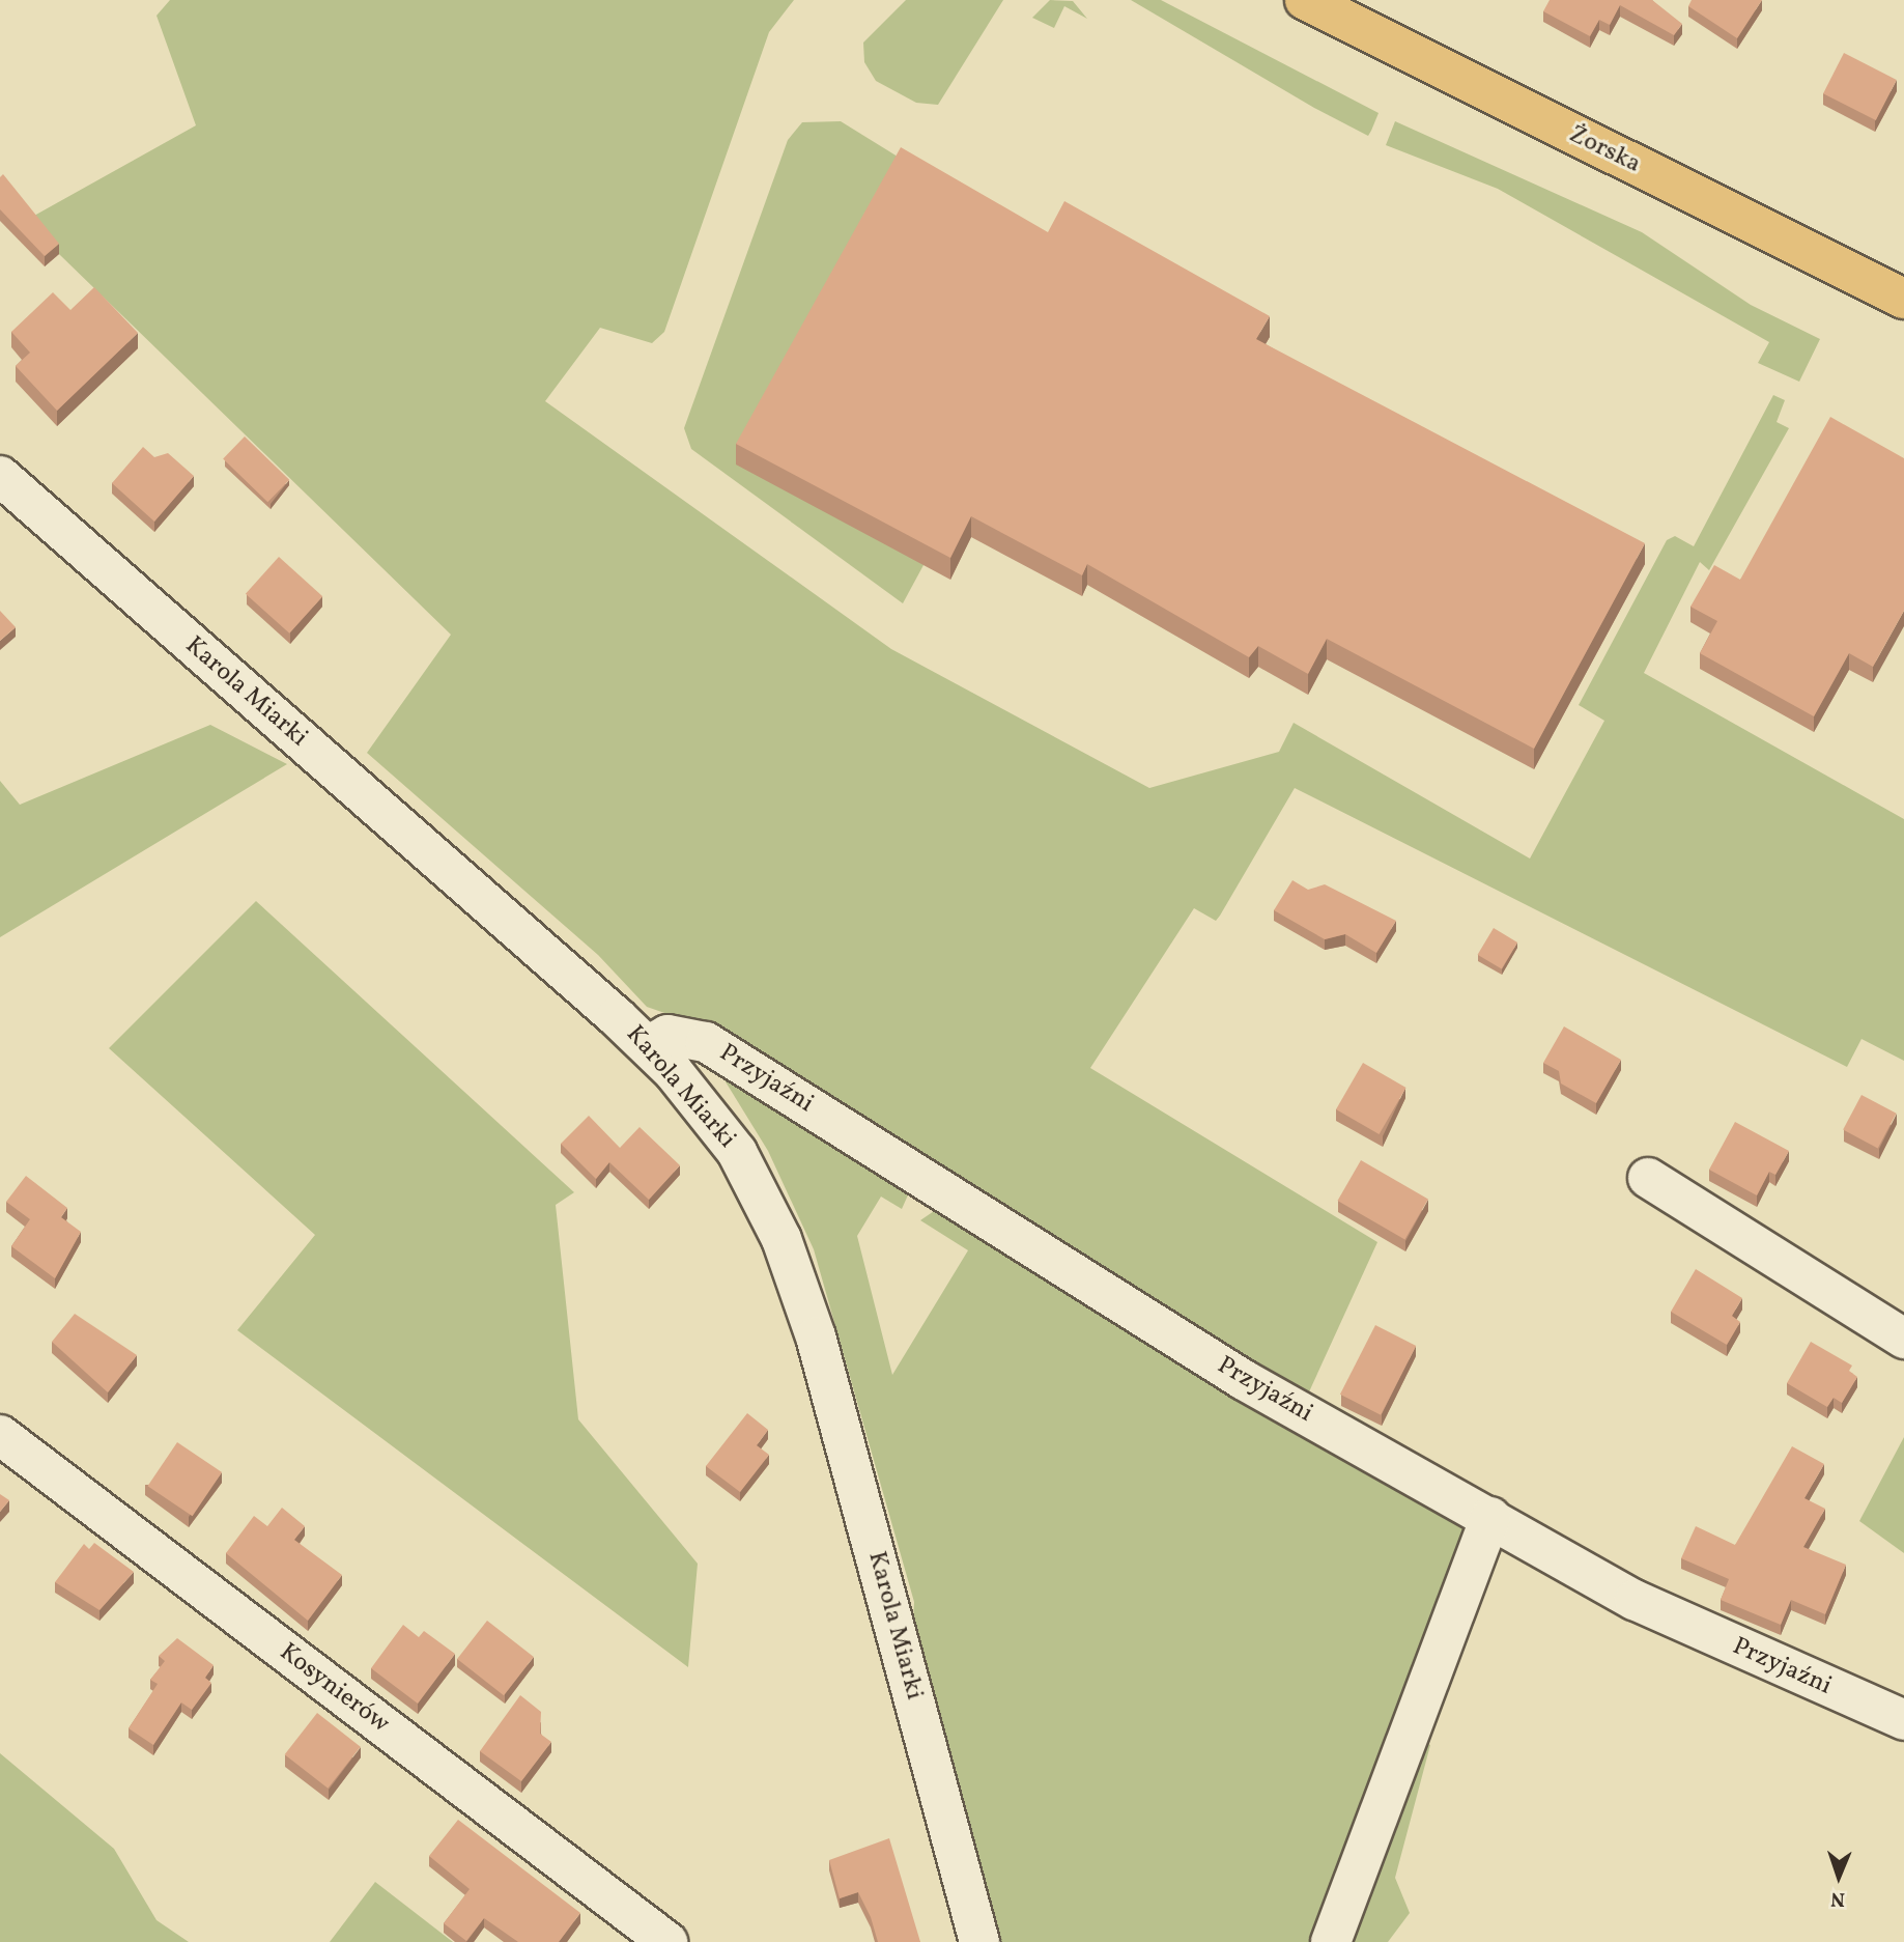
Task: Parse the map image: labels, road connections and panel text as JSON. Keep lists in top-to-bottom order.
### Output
{
  "streets": {
    "main road": ["Żorska"],
    "street": ["Karola Miarki", "Przyjaźni", "Kosynierów"]
  },
  "crossings": [
    ["Karola Miarki", "Przyjaźni"]
  ],
  "north": "bottom"
}
